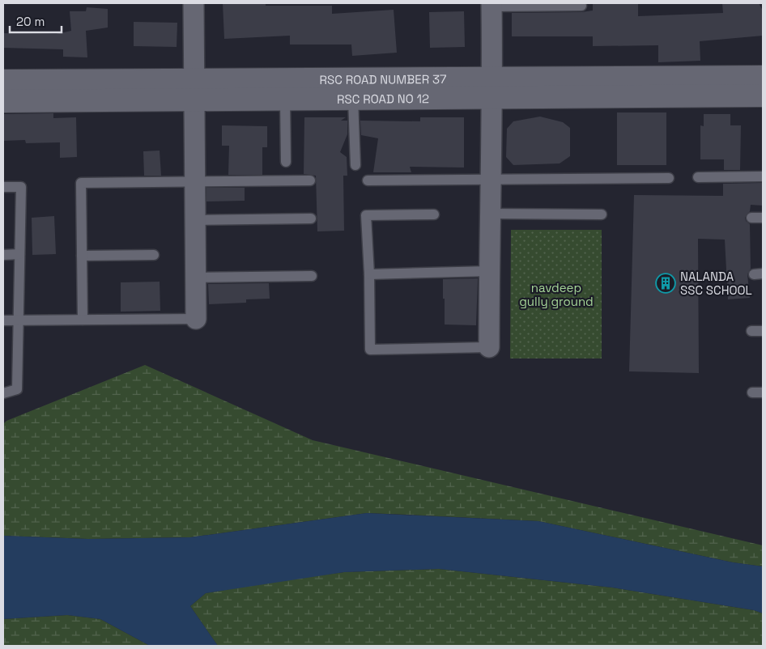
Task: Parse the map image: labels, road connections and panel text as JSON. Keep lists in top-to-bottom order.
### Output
{
  "streets": {
    "street": ["RSC ROAD NUMBER 37", "RSC ROAD NO 12"]
  },
  "crossings": [
    ["RSC ROAD NUMBER 37", "RSC ROAD NO 12"]
  ],
  "parks": ["navdeep gully ground"],
  "places": {
    "building": ["NALANDA SSC SCHOOL"]
  },
  "scale_bar": "20 m"
}
